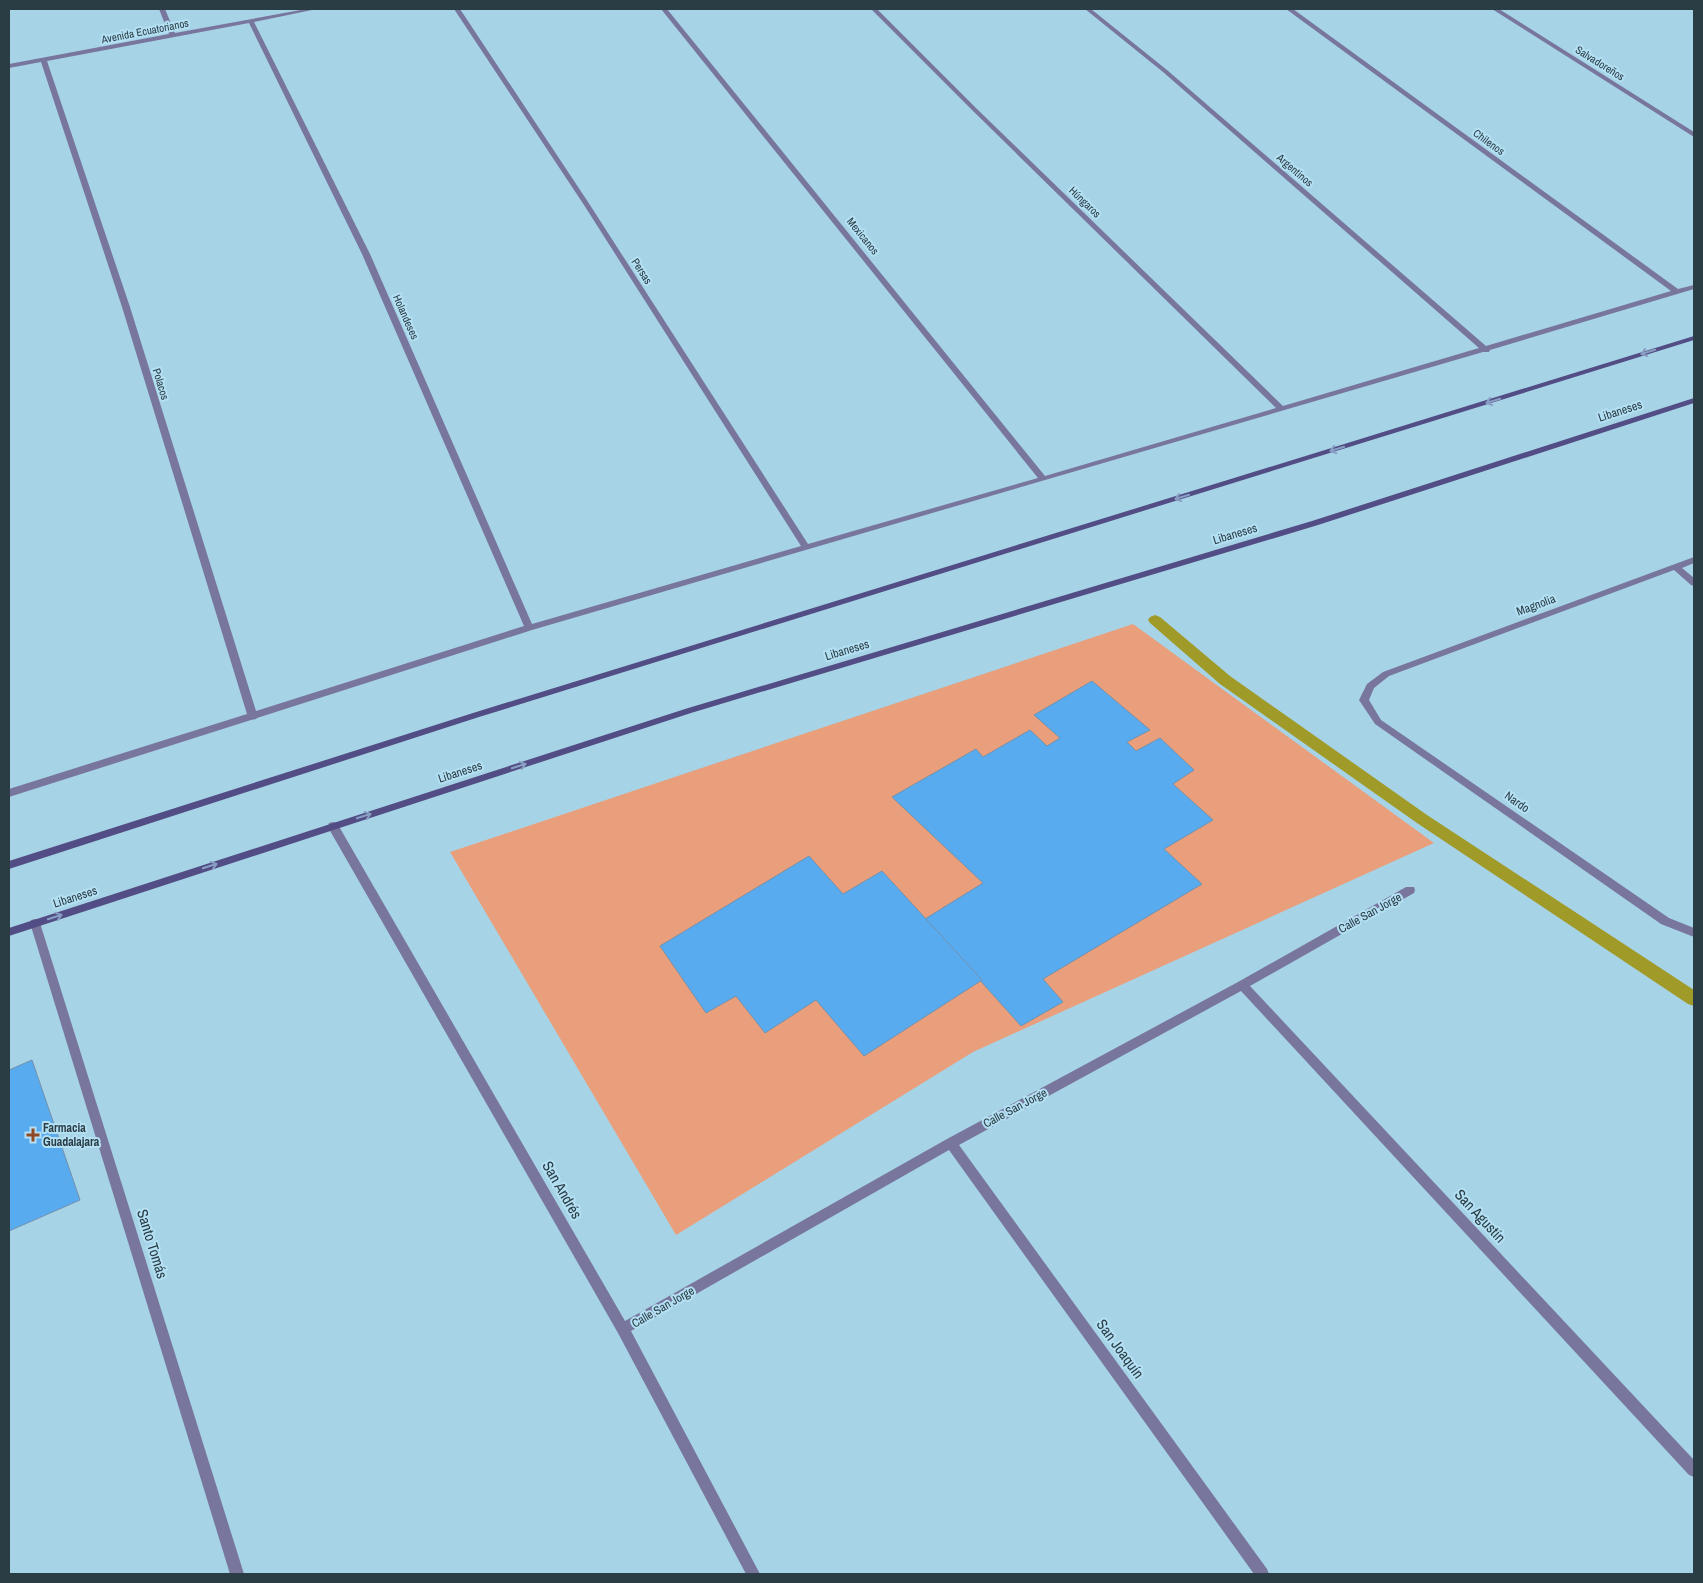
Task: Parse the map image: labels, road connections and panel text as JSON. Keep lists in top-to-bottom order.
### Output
{
  "streets": {
    "main road": ["Libaneses"],
    "street": [
      "Avenida Ecuatorianos",
      "Salvadoreños",
      "Chilenos",
      "Argentinos",
      "Húngaros",
      "Mexicanos",
      "Persas",
      "Holandeses",
      "Polacos",
      "Magnolia",
      "Nardo",
      "Calle San Jorge",
      "San Andrés",
      "San Agustín",
      "Santo Tomás",
      "San Joaquín"
    ]
  },
  "crossings": [
    ["Avenida Ecuatorianos", "Holandeses"],
    ["Avenida Ecuatorianos", "Polacos"],
    ["Libaneses", "San Andrés"],
    ["Libaneses", "Santo Tomás"],
    ["Magnolia", "Nardo"],
    ["Calle San Jorge", "San Andrés"],
    ["Calle San Jorge", "San Agustín"],
    ["Calle San Jorge", "San Joaquín"]
  ],
  "places": {
    "health": ["Farmacia Guadalajara"]
  }
}
